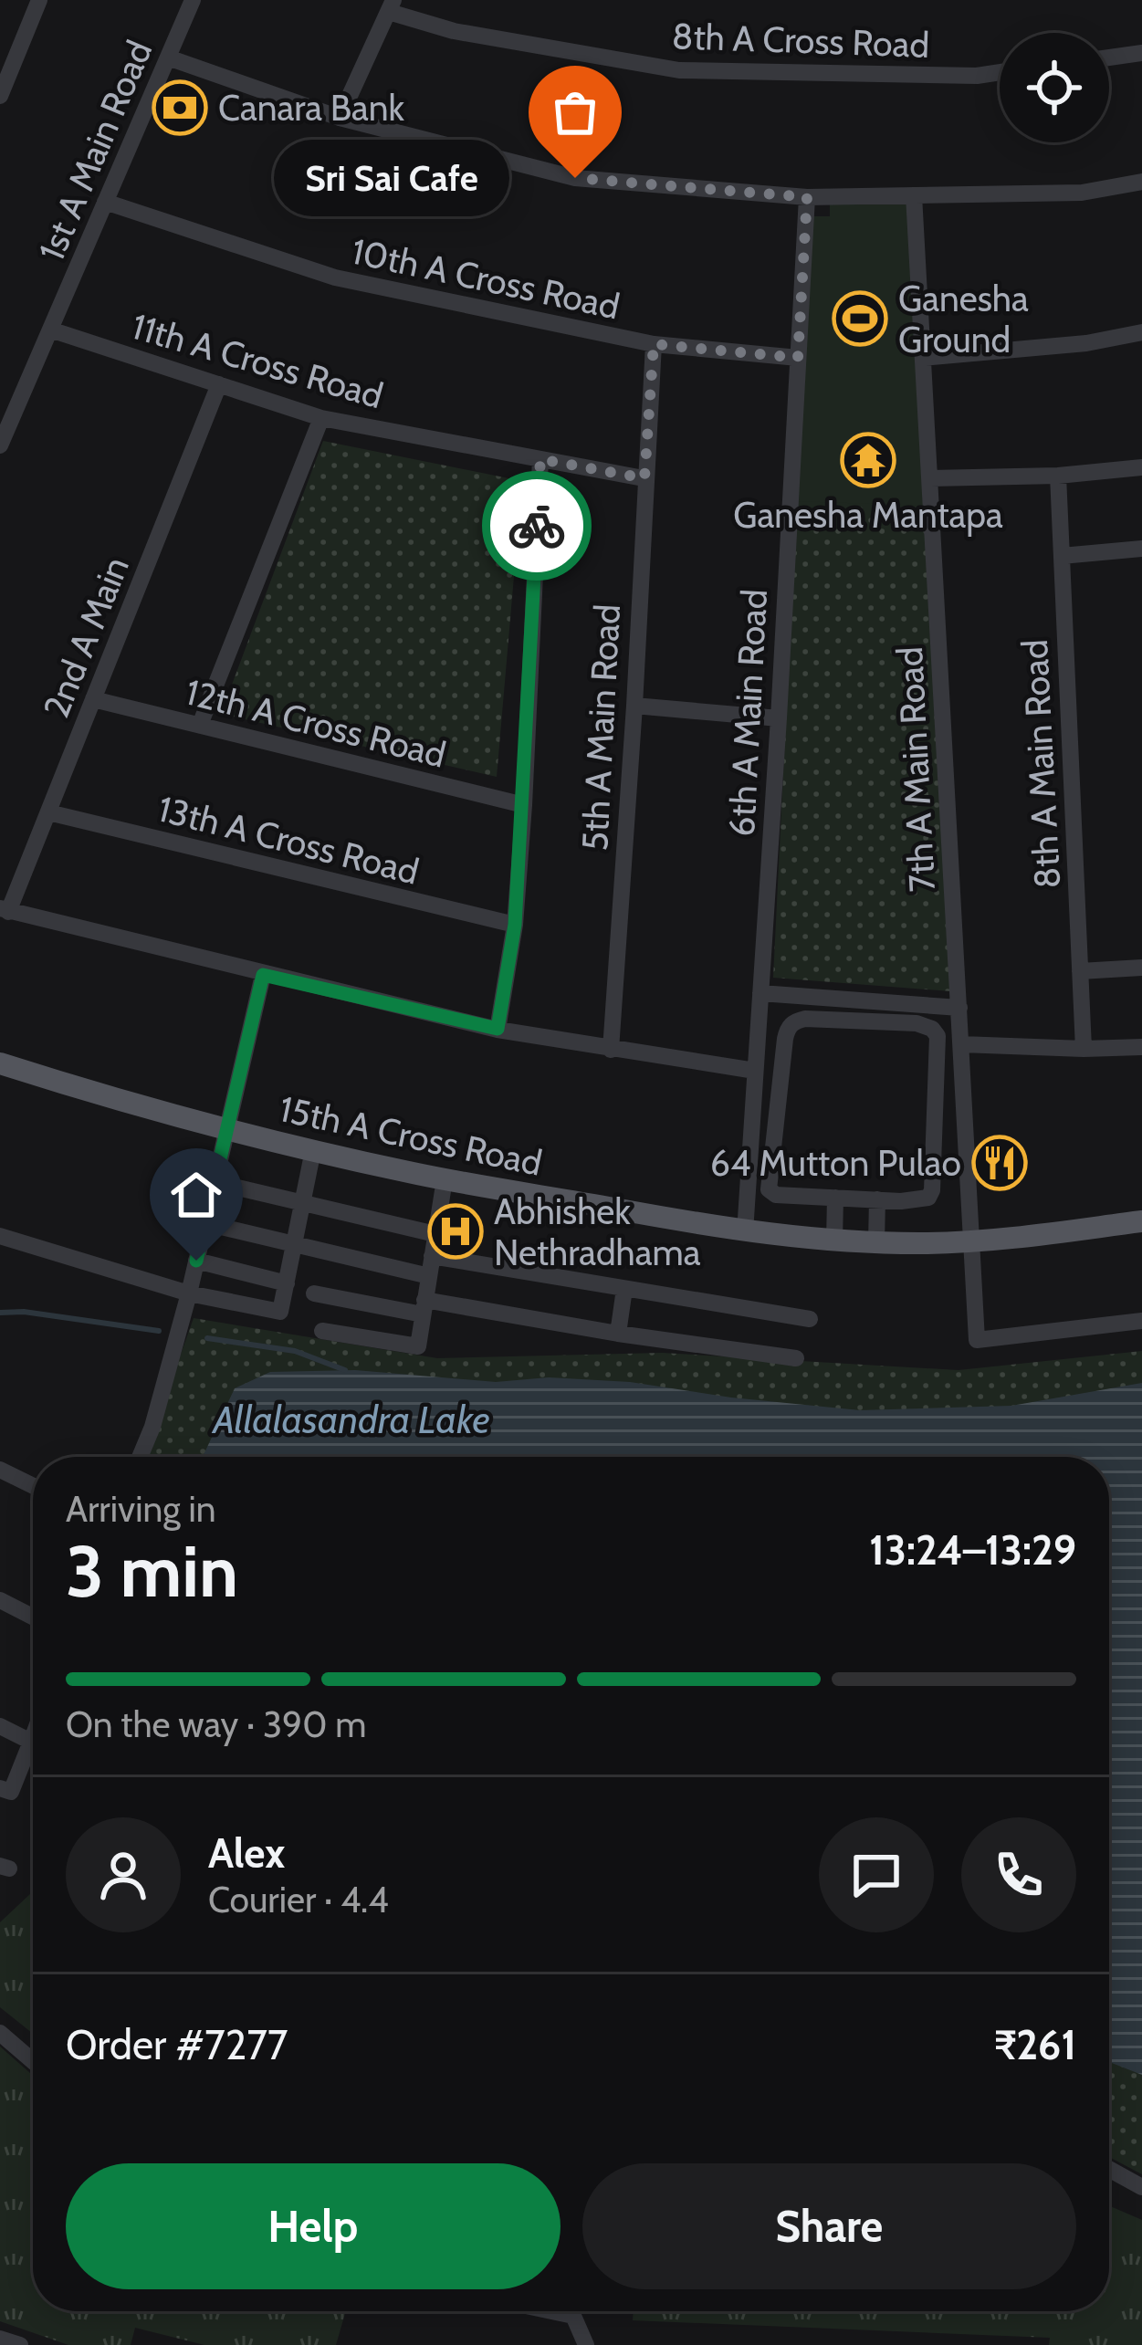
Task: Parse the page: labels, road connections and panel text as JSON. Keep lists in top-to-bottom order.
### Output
{
  "streets": {
    "main road": ["15th A Cross Road"],
    "street": [
      "8th A Cross Road",
      "1st A Main Road",
      "10th A Cross Road",
      "11th A Cross Road",
      "2nd A Main",
      "6th A Main Road",
      "12th A Cross Road",
      "5th A Main Road",
      "8th A Main Road",
      "7th A Main Road",
      "13th A Cross Road"
    ]
  },
  "crossings": [
    ["1st A Main Road", "10th A Cross Road"],
    ["1st A Main Road", "11th A Cross Road"],
    ["10th A Cross Road", "6th A Main Road"],
    ["10th A Cross Road", "5th A Main Road"],
    ["11th A Cross Road", "2nd A Main"],
    ["11th A Cross Road", "5th A Main Road"],
    ["2nd A Main", "12th A Cross Road"],
    ["2nd A Main", "13th A Cross Road"],
    ["6th A Main Road", "15th A Cross Road"],
    ["7th A Main Road", "15th A Cross Road"]
  ],
  "water": ["Allalasandra Lake"],
  "places": {
    "bank": ["Canara Bank"],
    "other": ["Sri Sai Cafe"],
    "sports": ["Ganesha Ground"],
    "temple": ["Ganesha Mantapa"],
    "restaurant": ["64 Mutton Pulao"],
    "hospital": ["Abhishek Nethradhama"]
  },
  "page": {
    "bubble": "Sri Sai Cafe",
    "heading": ["3 min", "Arriving in", "13:24–13:29"],
    "panel": [
      "Alex",
      "Courier · 4.4",
      "Order #7277",
      "₹261"
    ],
    "bar": "On the way · 390 m",
    "buttons": ["Help", "Share"]
  }
}
